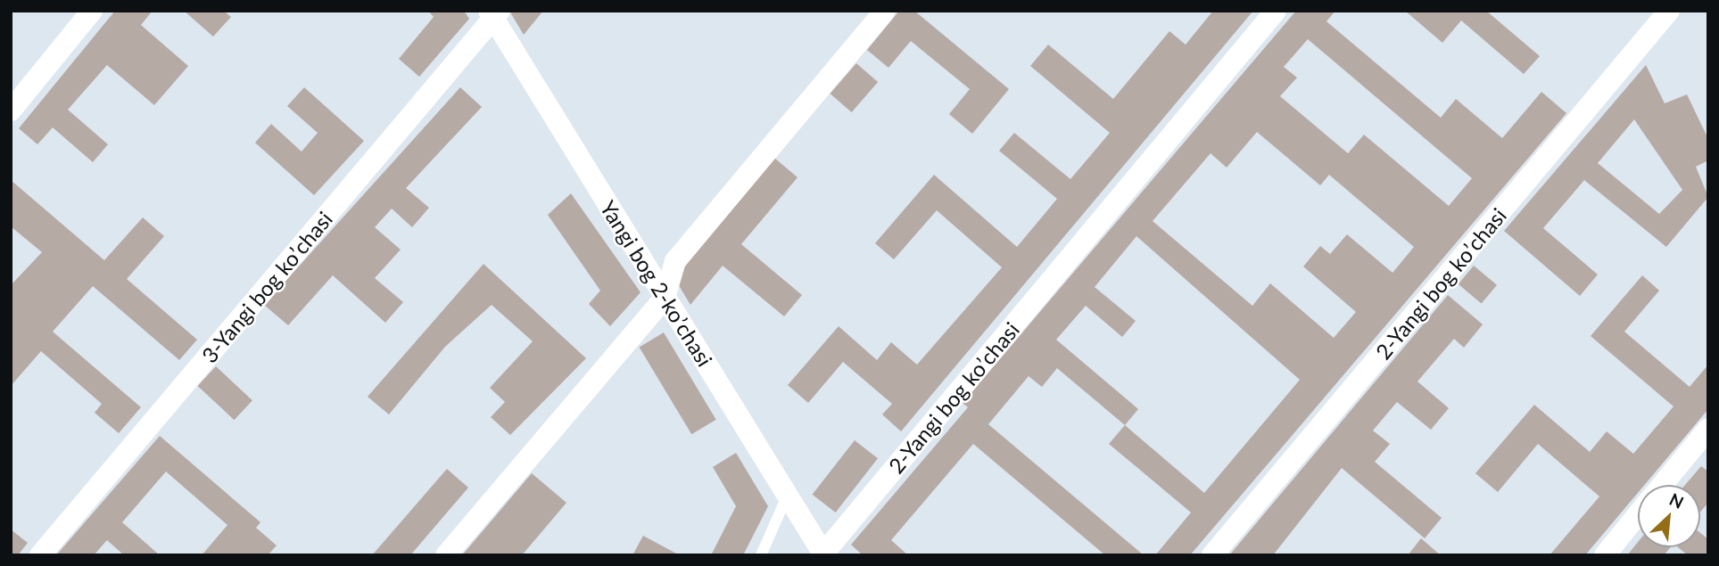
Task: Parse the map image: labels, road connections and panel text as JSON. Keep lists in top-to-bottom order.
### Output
{
  "streets": {
    "street": ["Yangi bog 2-koʼchasi", "2-Yangi bog koʼchasi", "3-Yangi bog koʼchasi"]
  },
  "crossings": [
    ["Yangi bog 2-koʼchasi", "2-Yangi bog koʼchasi"],
    ["Yangi bog 2-koʼchasi", "3-Yangi bog koʼchasi"]
  ],
  "north": "top right"
}
